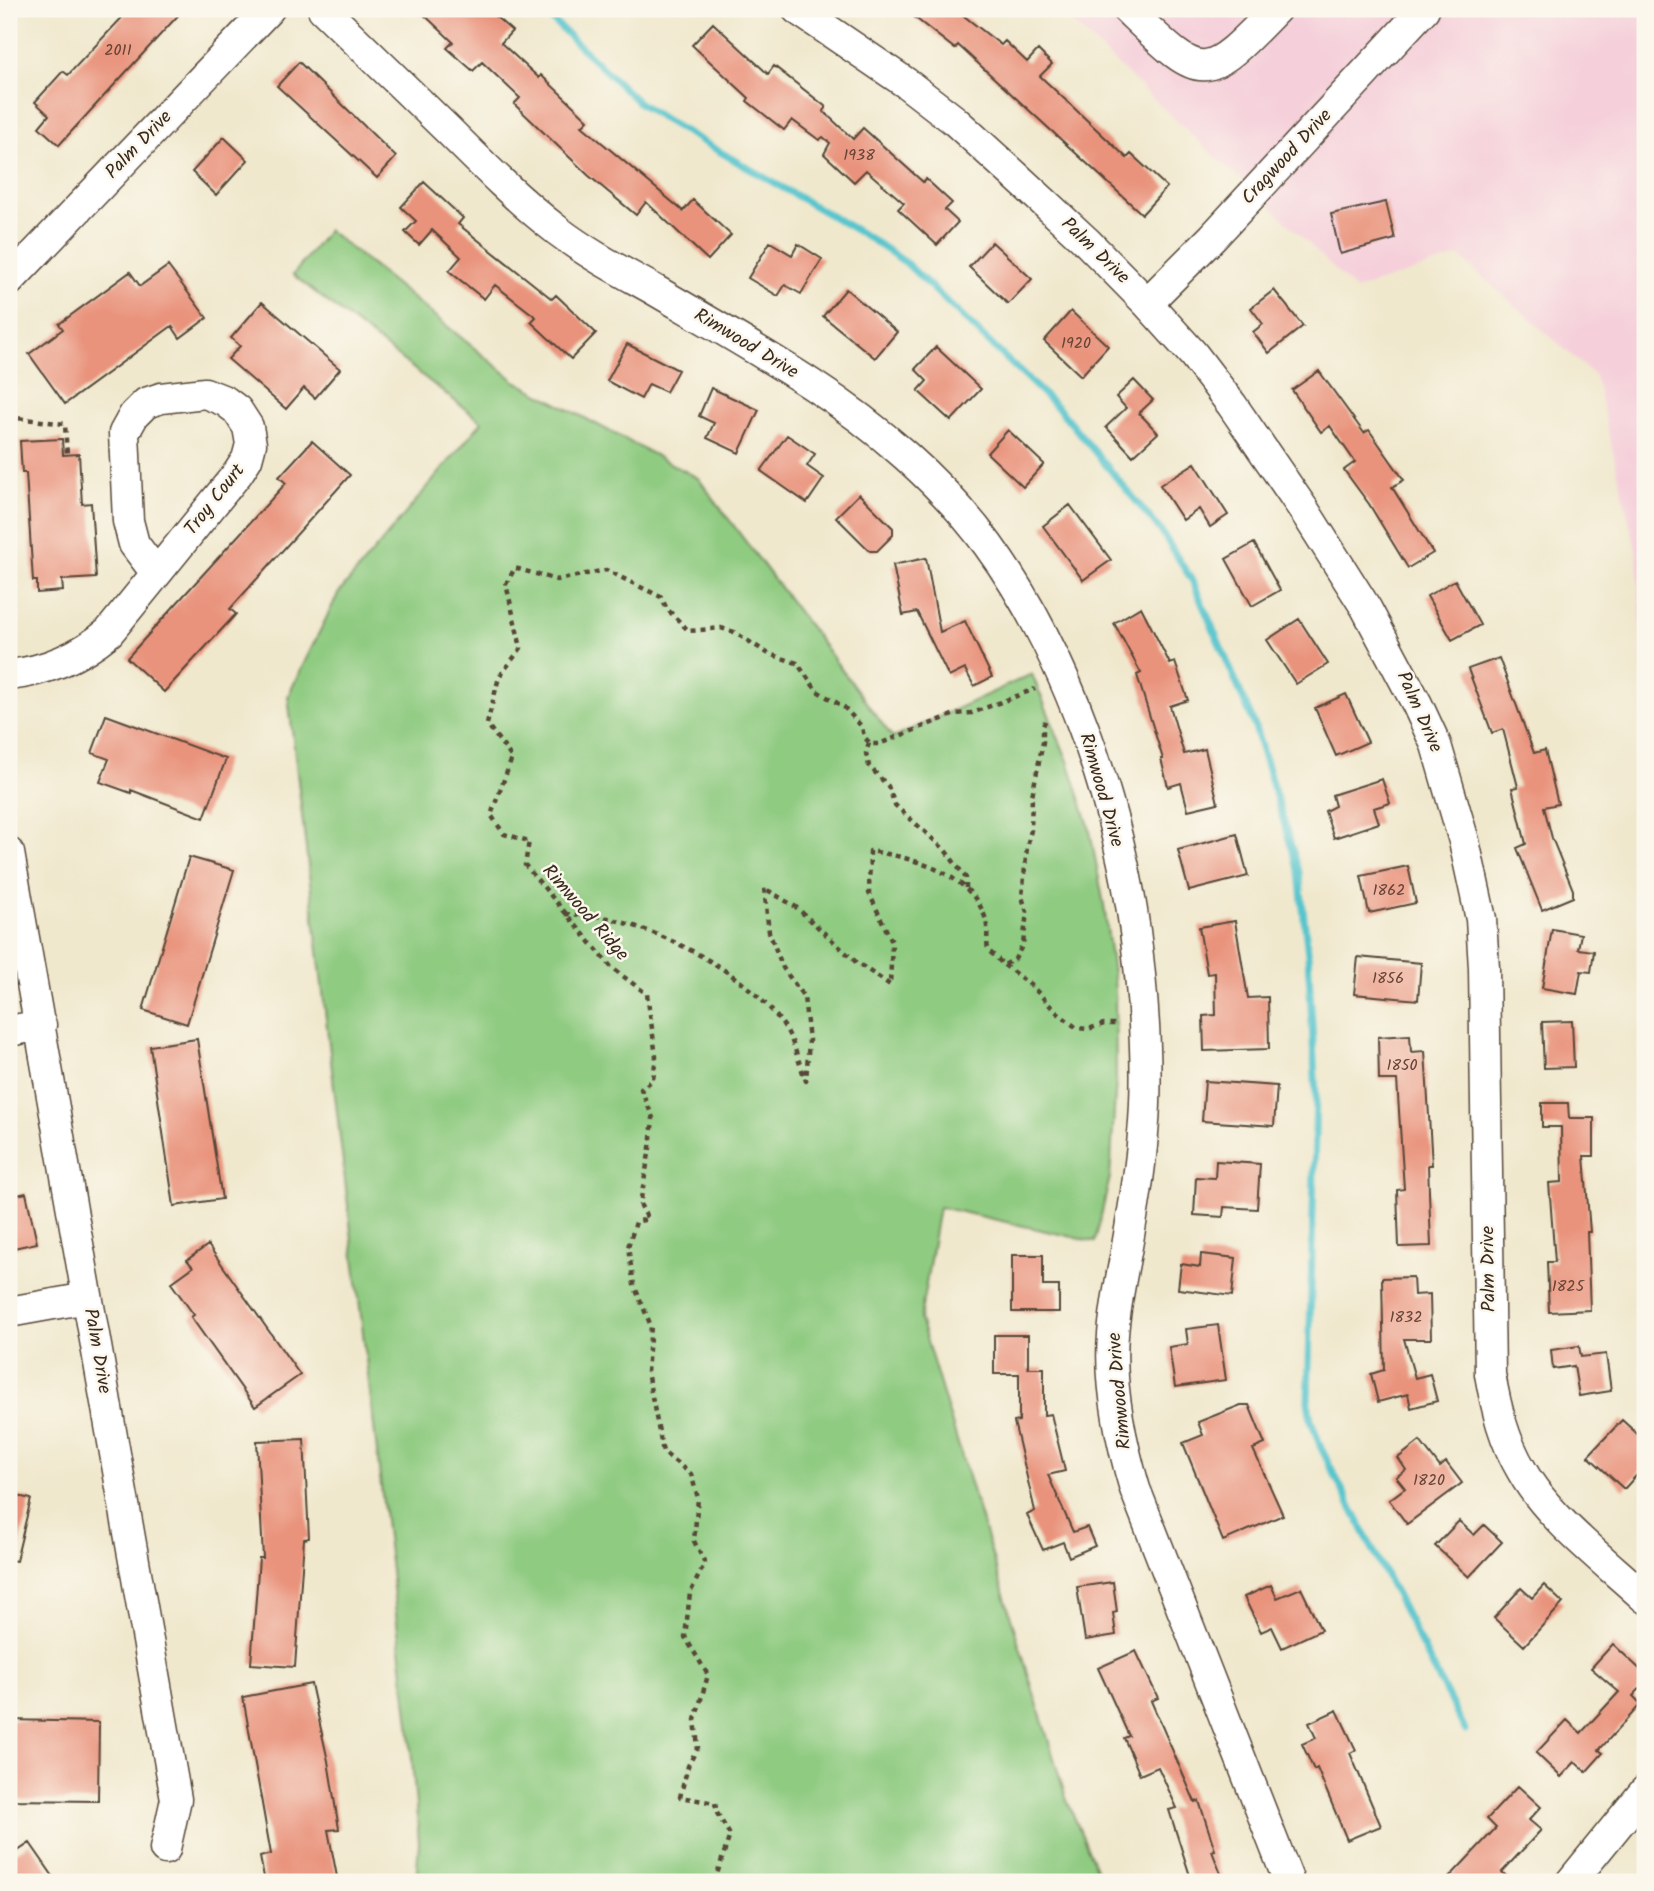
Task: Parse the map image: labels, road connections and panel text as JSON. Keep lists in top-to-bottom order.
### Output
{
  "streets": {
    "street": [
      "Palm Drive",
      "Cragwood Drive",
      "Rimwood Drive",
      "Troy Court"
    ],
    "path": ["Rimwood Ridge"]
  },
  "crossings": [
    ["Palm Drive", "Cragwood Drive"]
  ],
  "house_numbers": [
    "2011",
    "1938",
    "1920",
    "1862",
    "1856",
    "1850",
    "1825",
    "1832",
    "1820"
  ]
}
